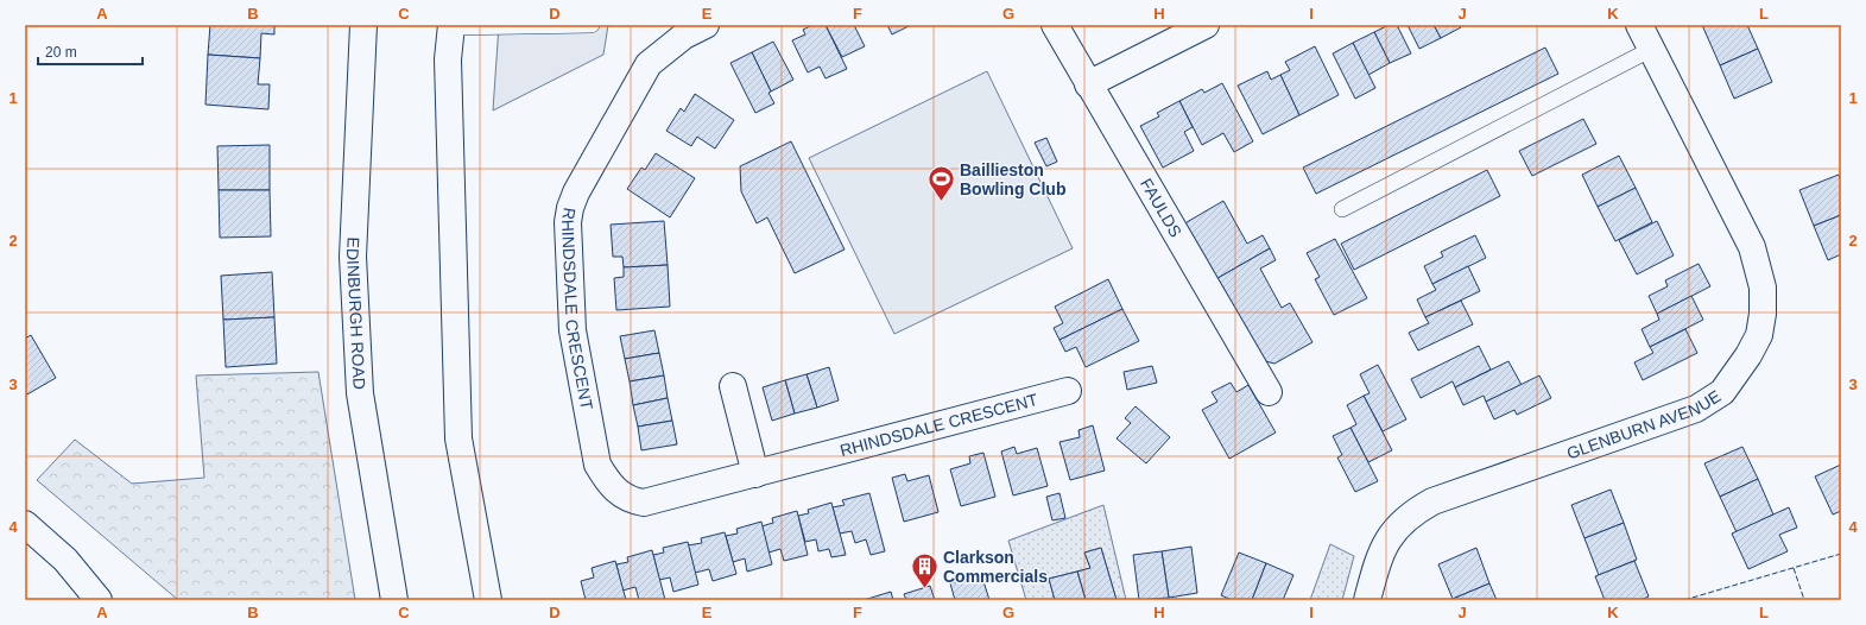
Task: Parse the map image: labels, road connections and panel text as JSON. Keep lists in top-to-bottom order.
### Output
{
  "streets": {
    "street": [
      "FAULDS",
      "RHINDSDALE CRESCENT",
      "EDINBURGH ROAD",
      "GLENBURN AVENUE"
    ]
  },
  "places": {
    "sports": ["Baillieston Bowling Club"],
    "building": ["Clarkson Commercials"]
  },
  "scale_bar": "20 m",
  "grid": {
    "columns": [
      "A",
      "B",
      "C",
      "D",
      "E",
      "F",
      "G",
      "H",
      "I",
      "J",
      "K",
      "L"
    ],
    "rows": [
      "1",
      "2",
      "3",
      "4"
    ]
  }
}
